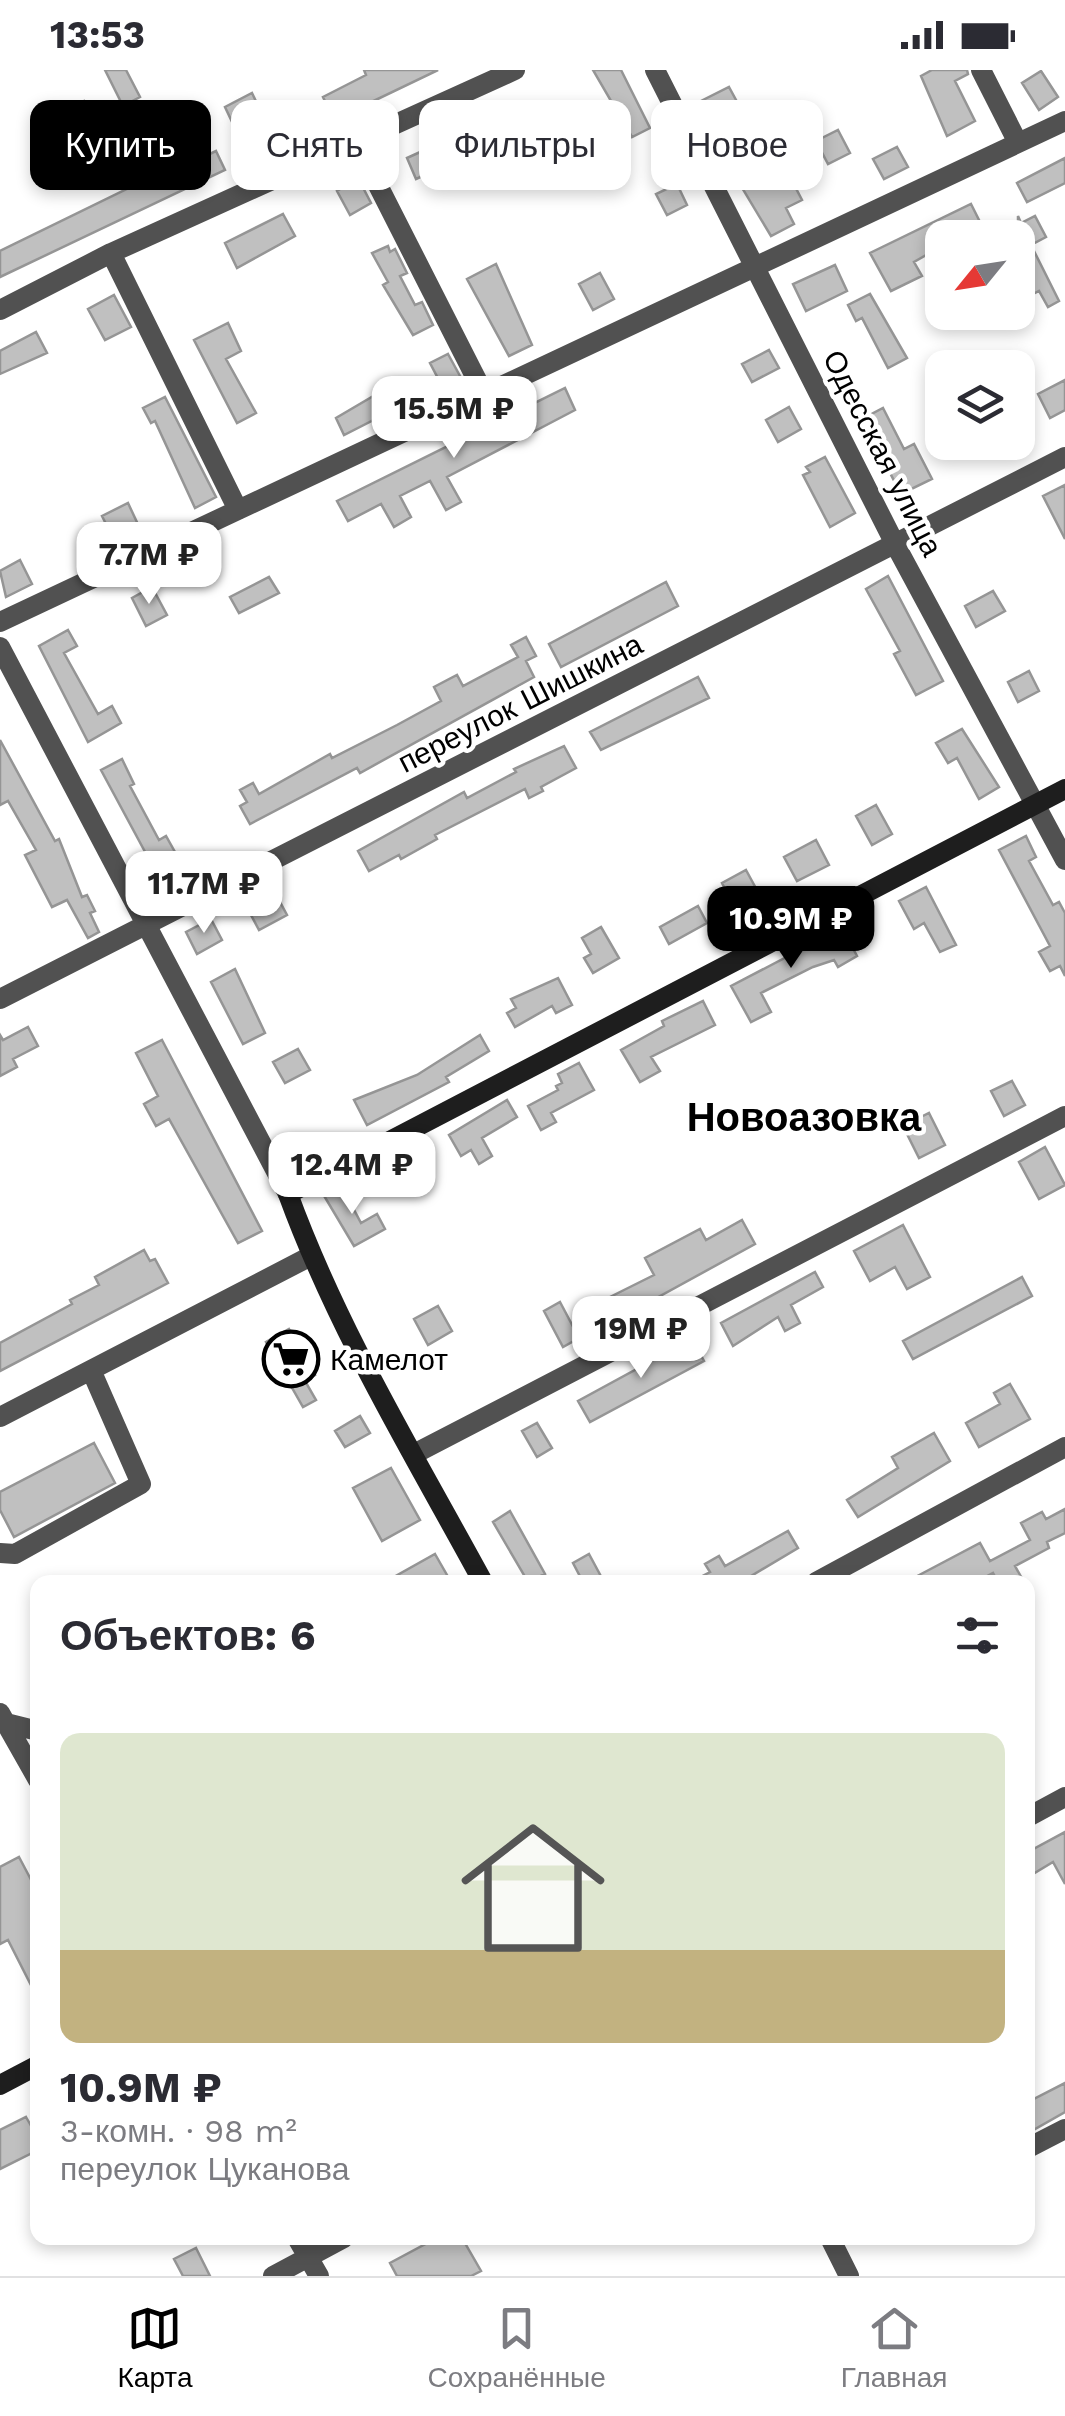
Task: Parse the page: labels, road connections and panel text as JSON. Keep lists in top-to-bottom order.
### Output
{
  "streets": {
    "street": ["Одесская улица", "переулок Шишкина"]
  },
  "crossings": [
    ["Одесская улица", "переулок Шишкина"]
  ],
  "districts": ["Новоазовка"],
  "places": {
    "supermarket": ["Камелот"]
  },
  "north": "bottom left",
  "page": {
    "status": "13:53",
    "chip": [
      "Купить",
      "Снять",
      "Фильтры",
      "Новое"
    ],
    "price": [
      "15.5M ₽",
      "7.7M ₽",
      "11.7M ₽",
      "10.9M ₽",
      "12.4M ₽",
      "19M ₽"
    ],
    "heading": "Объектов: 6",
    "list": [
      {
        "name": "10.9M ₽",
        "note": "3-комн. · 98 m² · переулок Цуканова"
      }
    ],
    "tabs": ["Карта", "Сохранённые", "Главная"]
  }
}
